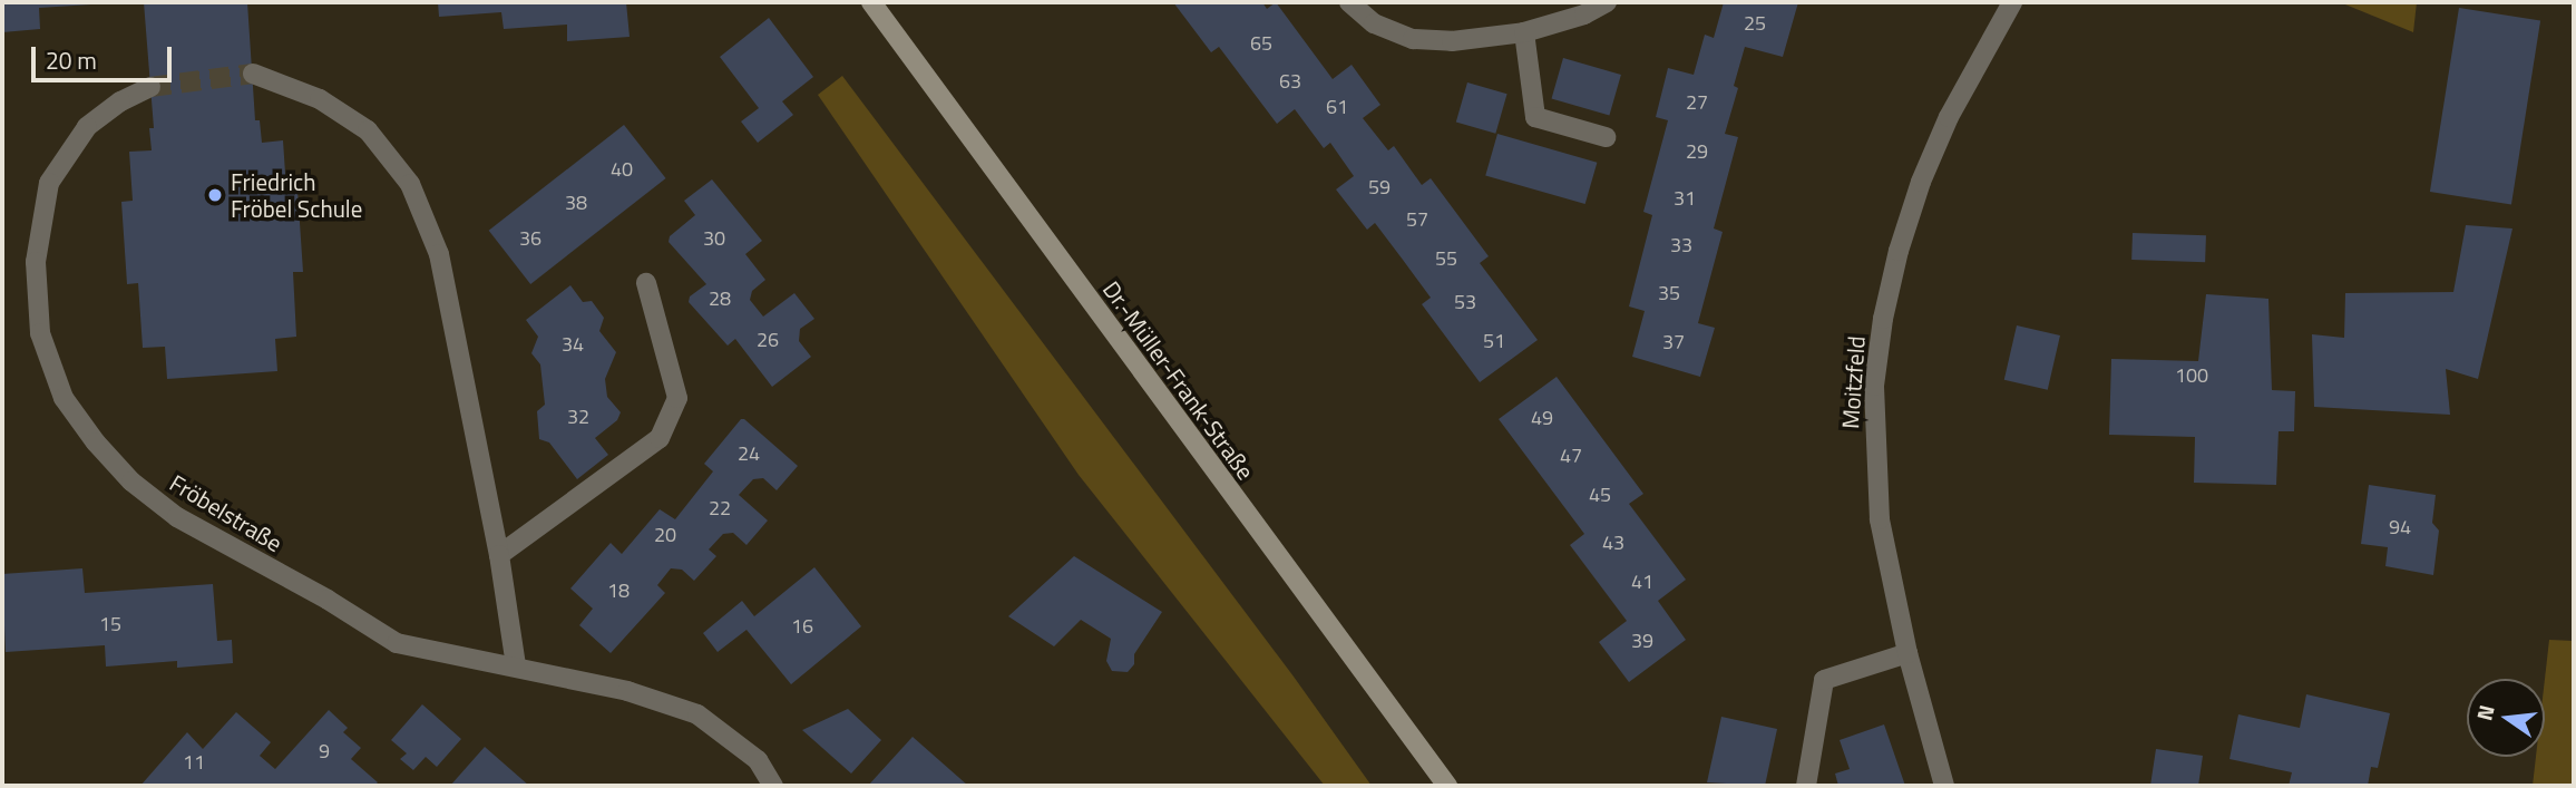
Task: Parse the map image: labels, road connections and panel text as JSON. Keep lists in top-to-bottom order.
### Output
{
  "streets": {
    "main road": ["Dr.-Müller-Frank-Straße"],
    "street": ["Moitzfeld", "Fröbelstraße"]
  },
  "places": ["Friedrich Fröbel Schule"],
  "house_numbers": [
    "25",
    "65",
    "63",
    "27",
    "61",
    "29",
    "40",
    "59",
    "31",
    "38",
    "57",
    "36",
    "30",
    "33",
    "55",
    "35",
    "28",
    "53",
    "26",
    "51",
    "37",
    "34",
    "100",
    "32",
    "49",
    "24",
    "47",
    "45",
    "22",
    "94",
    "20",
    "43",
    "41",
    "18",
    "15",
    "16",
    "39",
    "9",
    "11"
  ],
  "scale_bar": "20 m",
  "north": "left"
}
